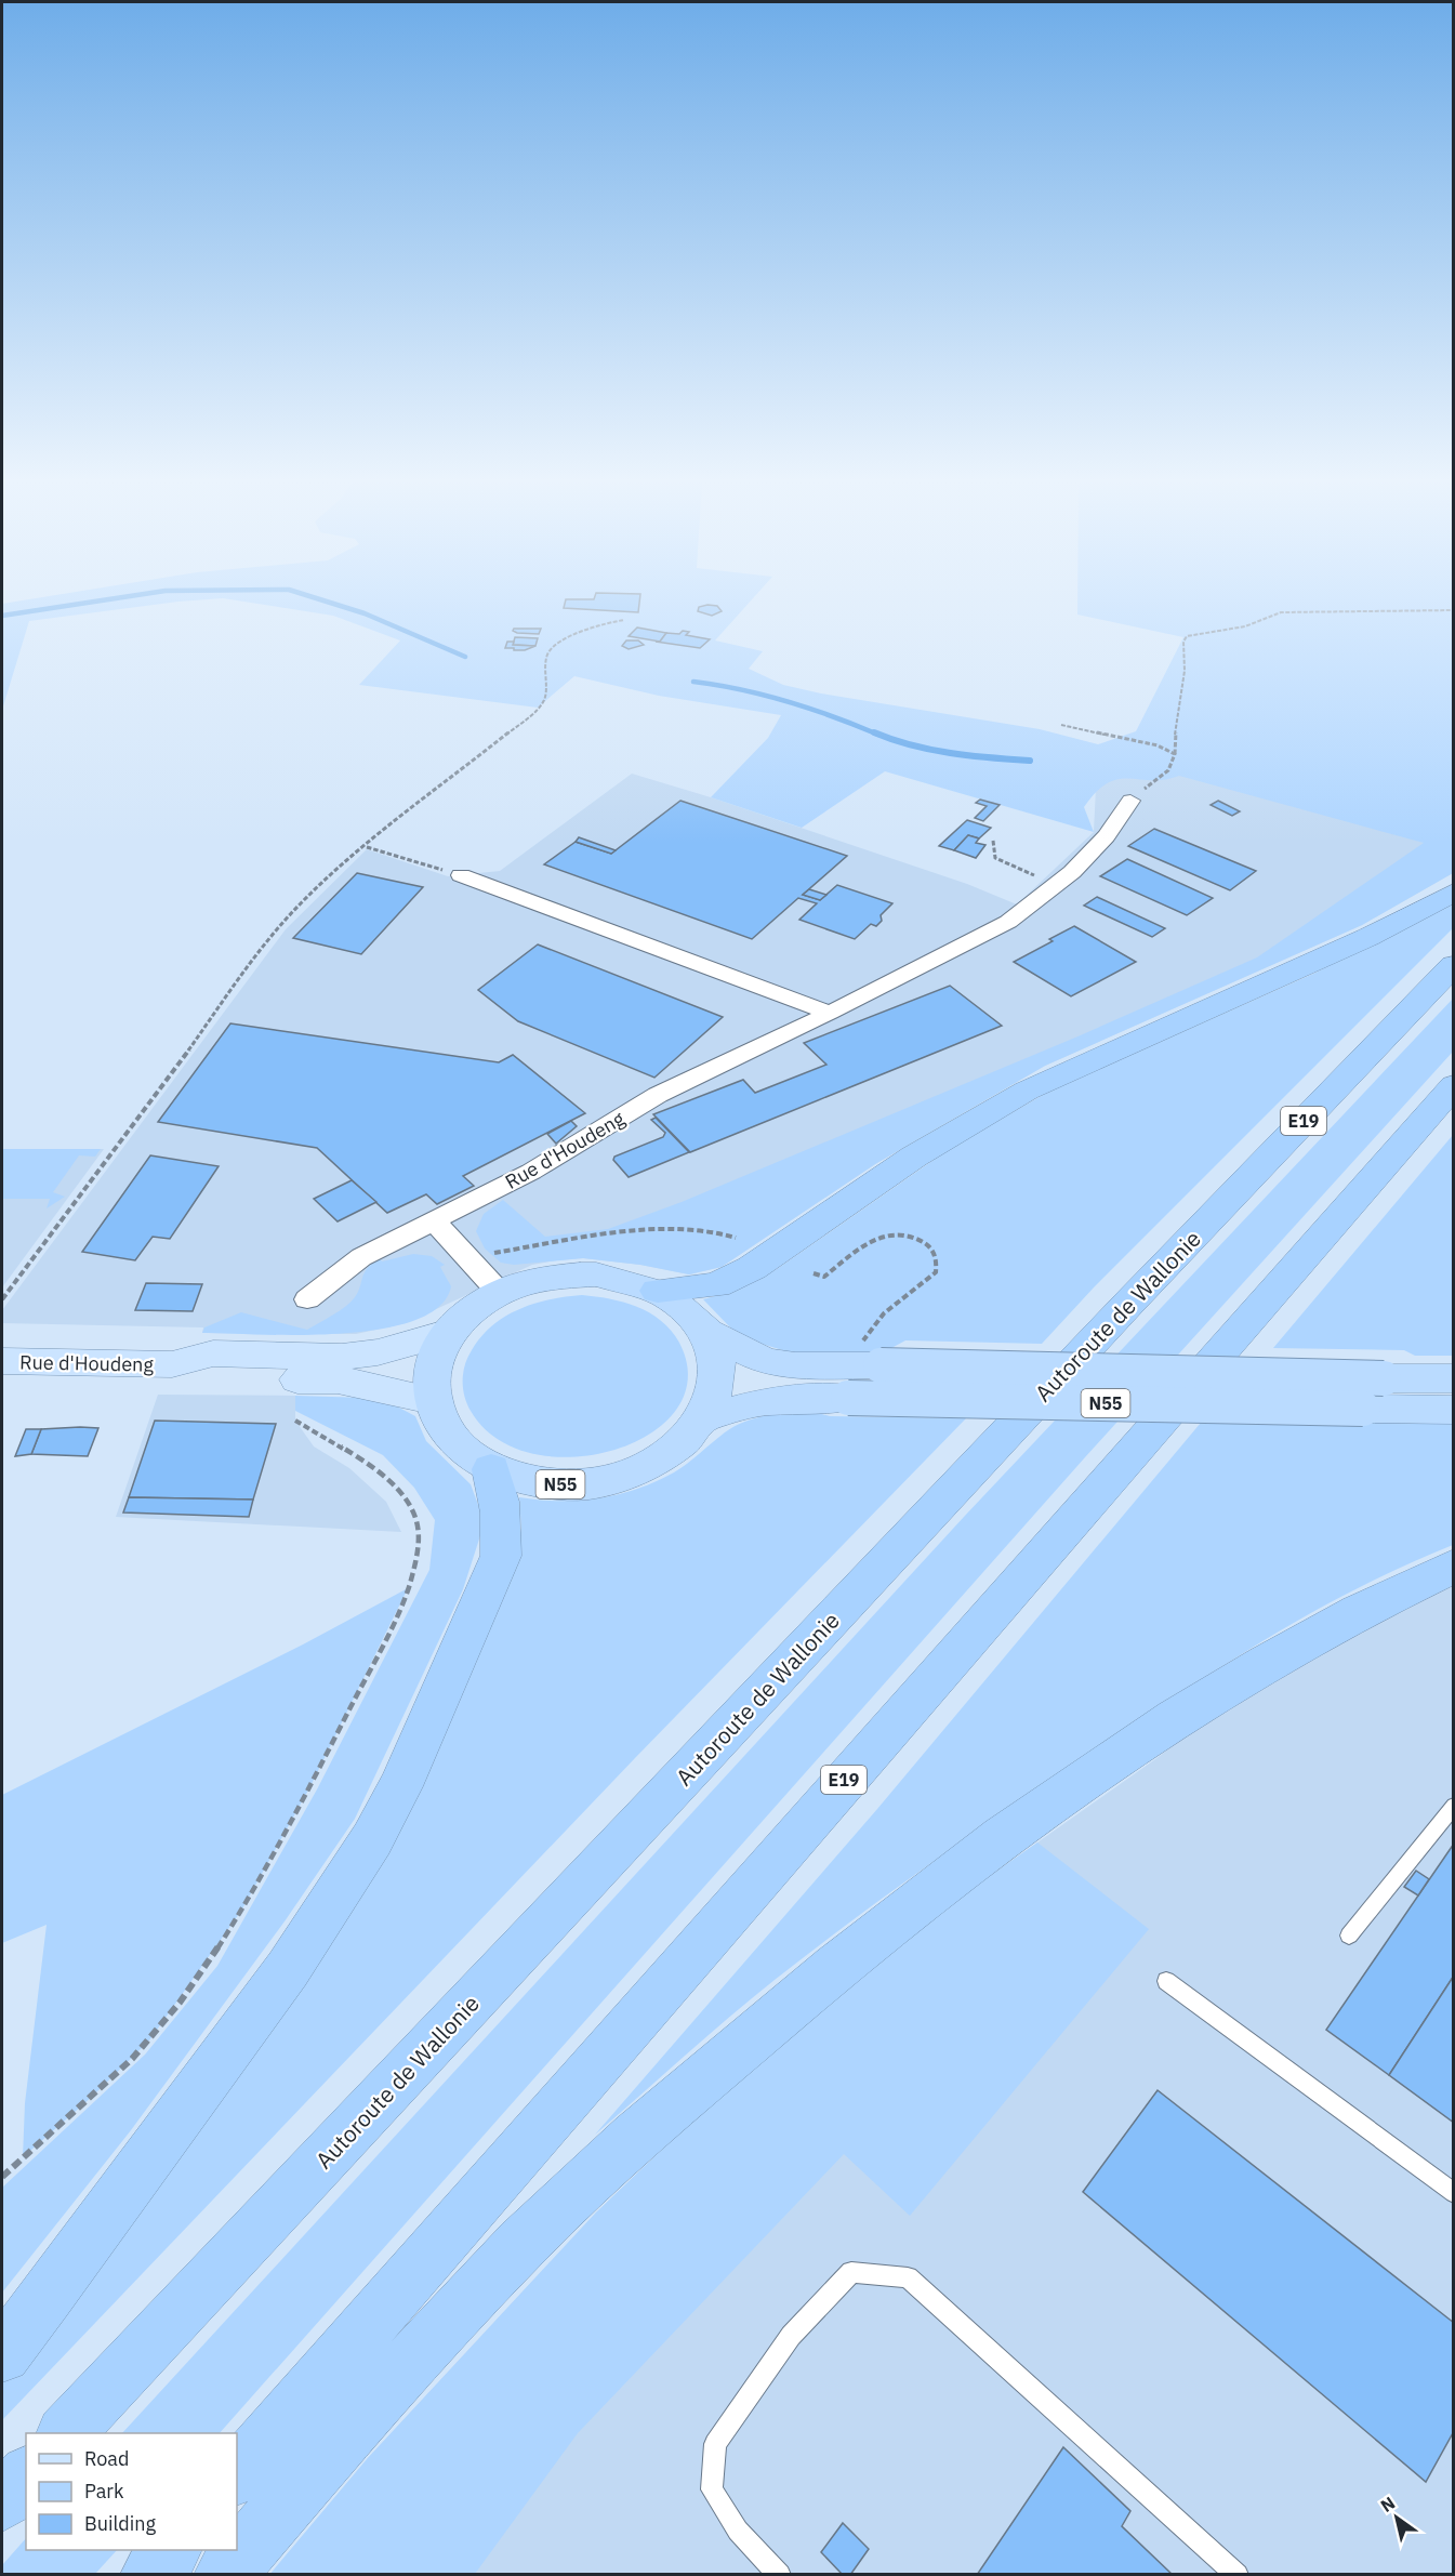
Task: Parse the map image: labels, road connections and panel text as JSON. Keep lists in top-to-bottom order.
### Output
{
  "streets": {
    "highway": ["E19", "Autoroute de Wallonie", "N55"],
    "main road": ["Rue d'Houdeng"]
  },
  "crossings": [
    ["Rue d'Houdeng", "N55"]
  ],
  "legend": ["Road", "Park", "Building"],
  "north": "top left"
}
